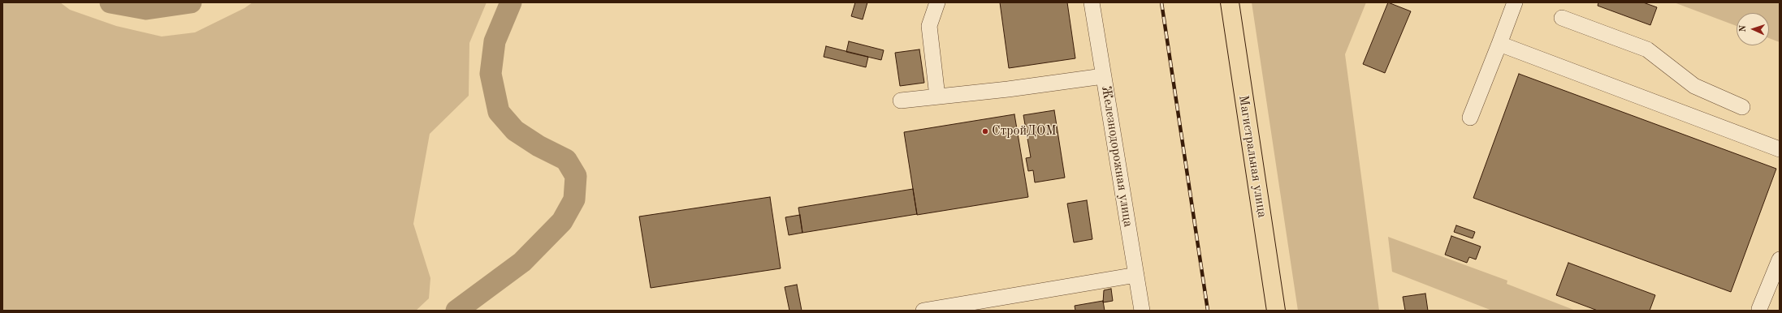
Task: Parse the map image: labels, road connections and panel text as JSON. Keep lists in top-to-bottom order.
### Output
{
  "streets": {
    "main road": ["Магистральная улица"],
    "street": ["Железнодорожная улица"]
  },
  "places": ["СтройДОМ"],
  "north": "left"
}
